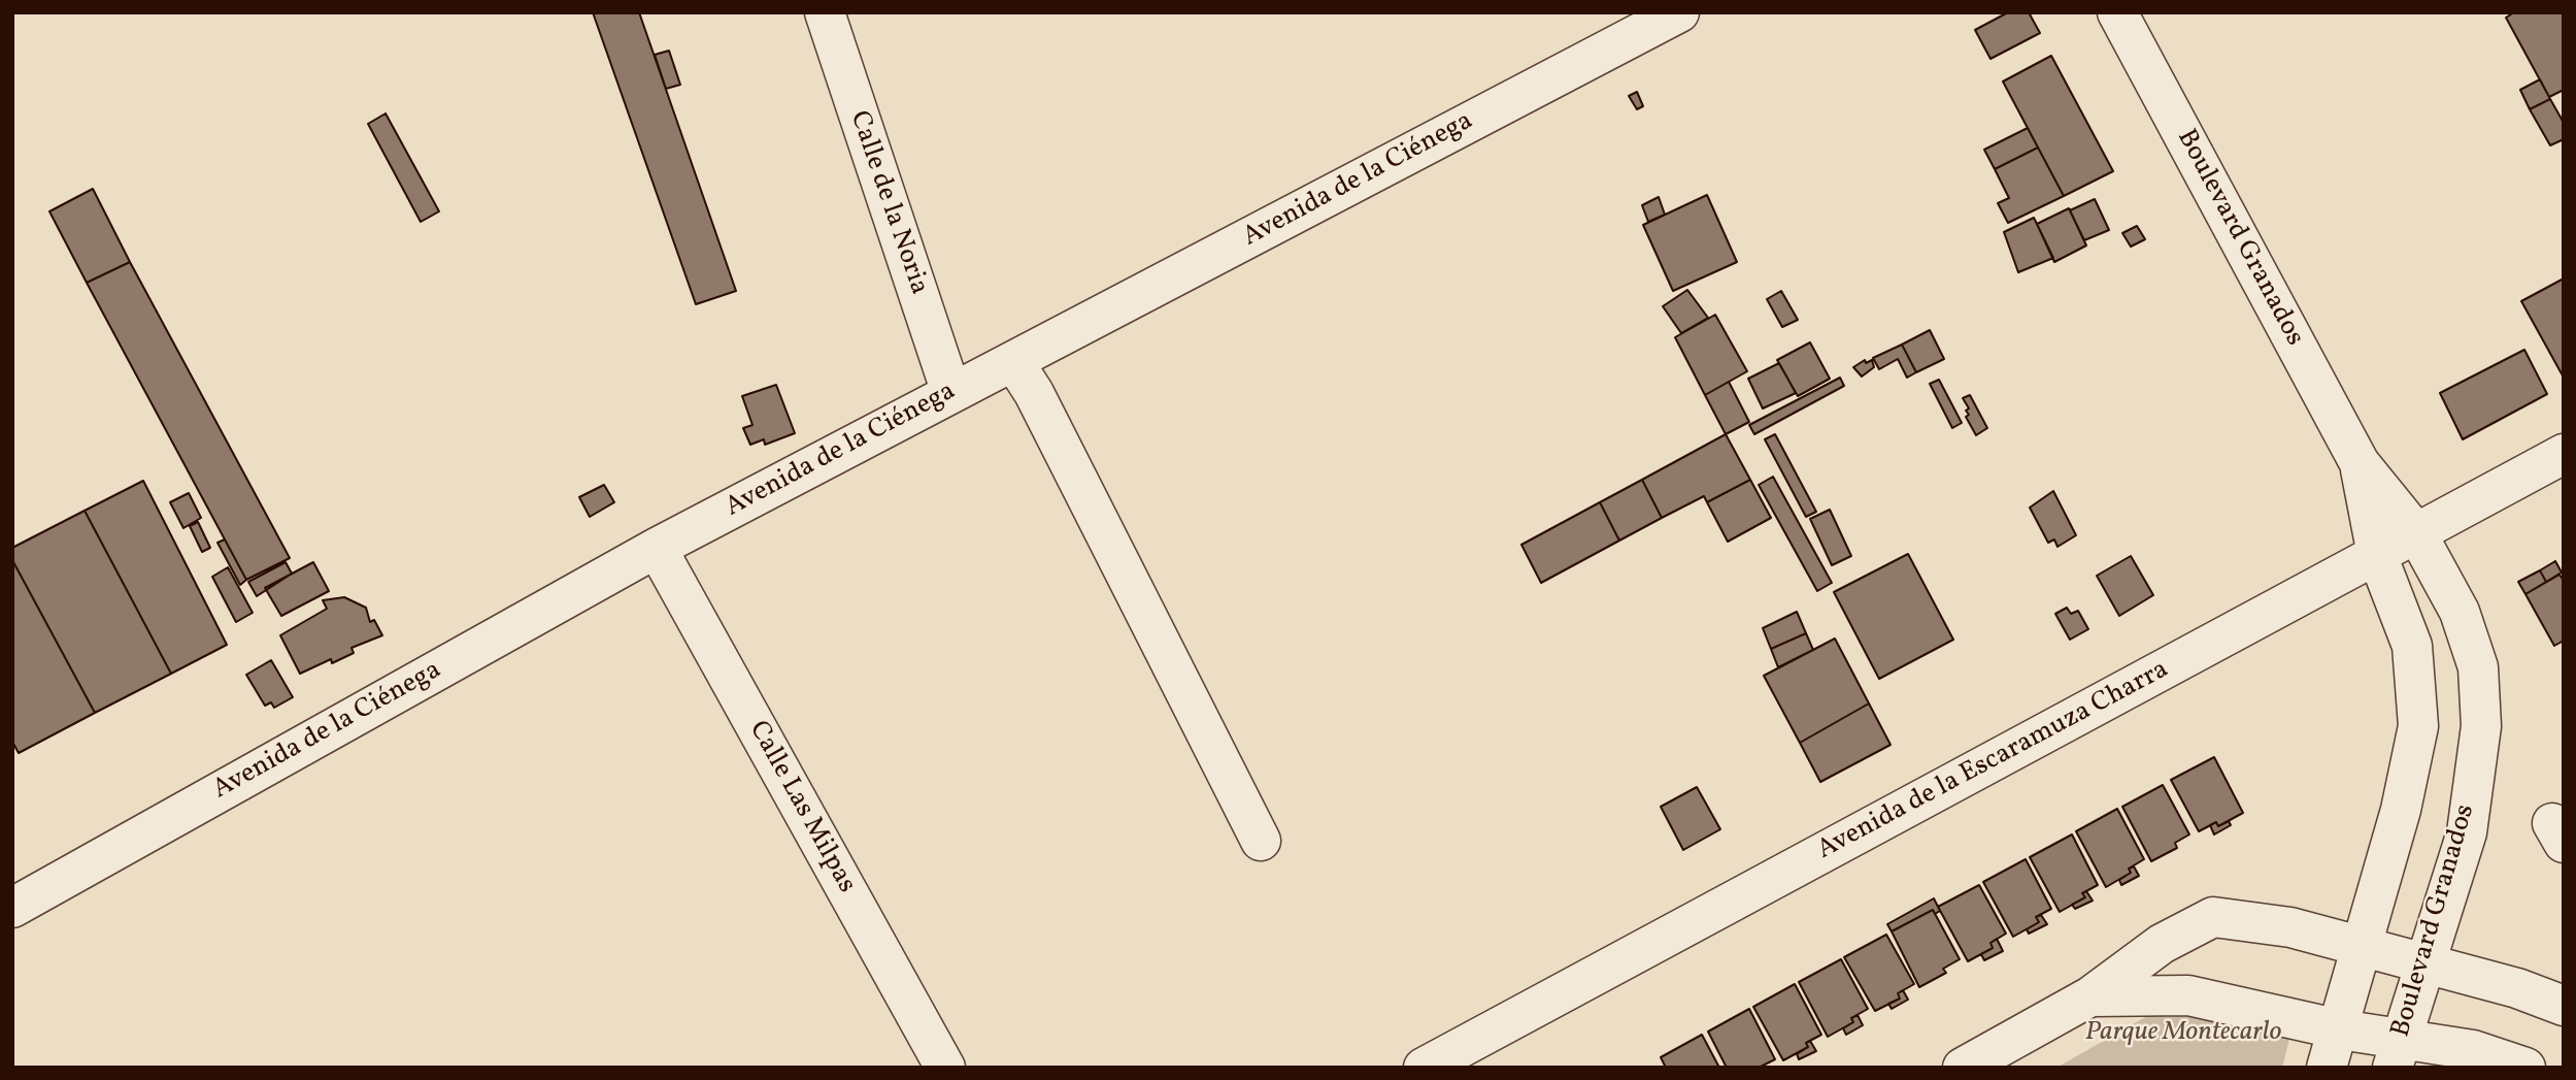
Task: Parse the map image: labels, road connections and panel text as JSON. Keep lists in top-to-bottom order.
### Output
{
  "streets": {
    "street": [
      "Avenida de la Ciénega",
      "Calle de la Noria",
      "Boulevard Granados",
      "Avenida de la Escaramuza Charra",
      "Calle Las Milpas"
    ]
  },
  "crossings": [
    ["Avenida de la Ciénega", "Calle de la Noria"],
    ["Avenida de la Ciénega", "Calle Las Milpas"],
    ["Boulevard Granados", "Avenida de la Escaramuza Charra"]
  ],
  "parks": ["Parque Montecarlo"]
}
